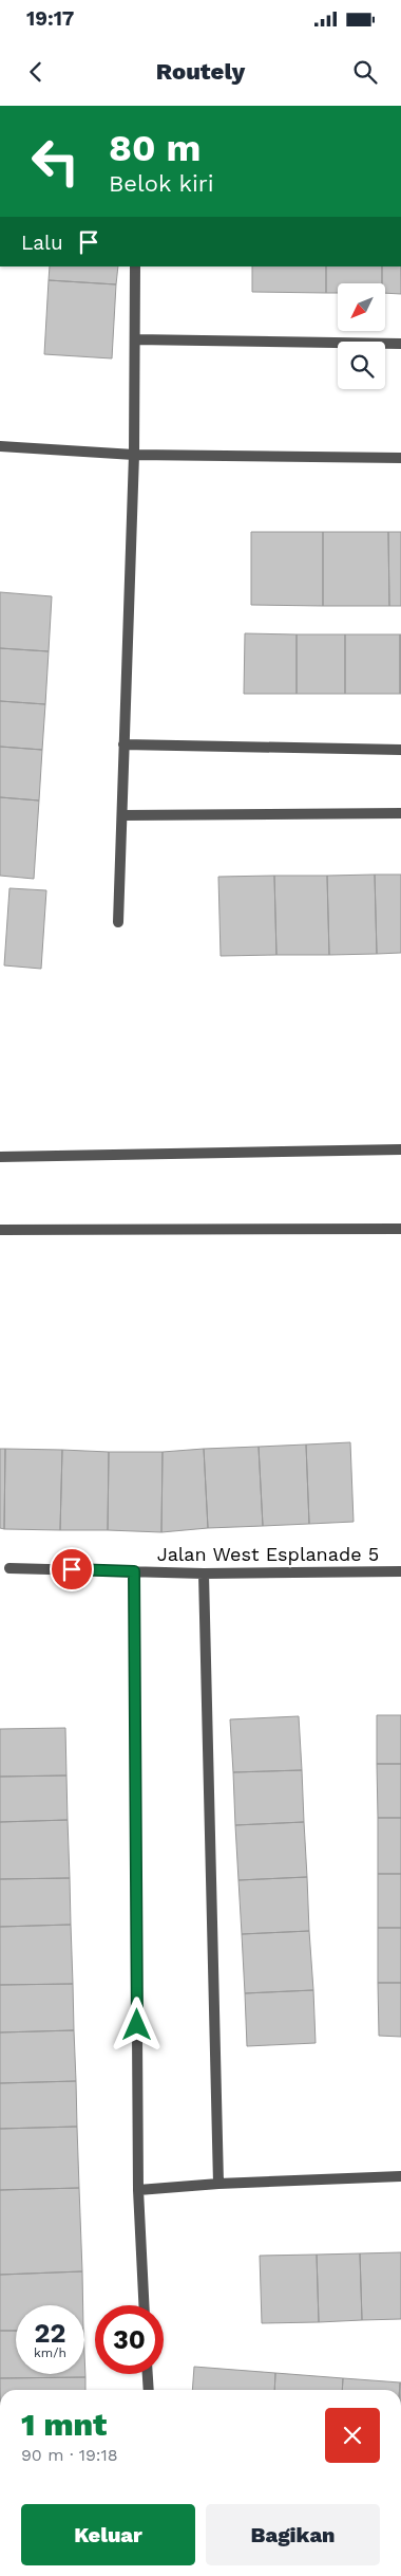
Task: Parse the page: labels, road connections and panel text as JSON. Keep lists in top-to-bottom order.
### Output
{
  "streets": {
    "street": ["Jalan West Esplanade 5"]
  },
  "north": "bottom left",
  "page": {
    "status": "19:17",
    "header": "Routely",
    "turn": ["80 m", "Belok kiri"],
    "then": "Lalu",
    "speed": "22 km/h",
    "limit": "30",
    "heading": ["1 mnt", "90 m · 19:18"],
    "buttons": ["Keluar", "Bagikan"]
  }
}
